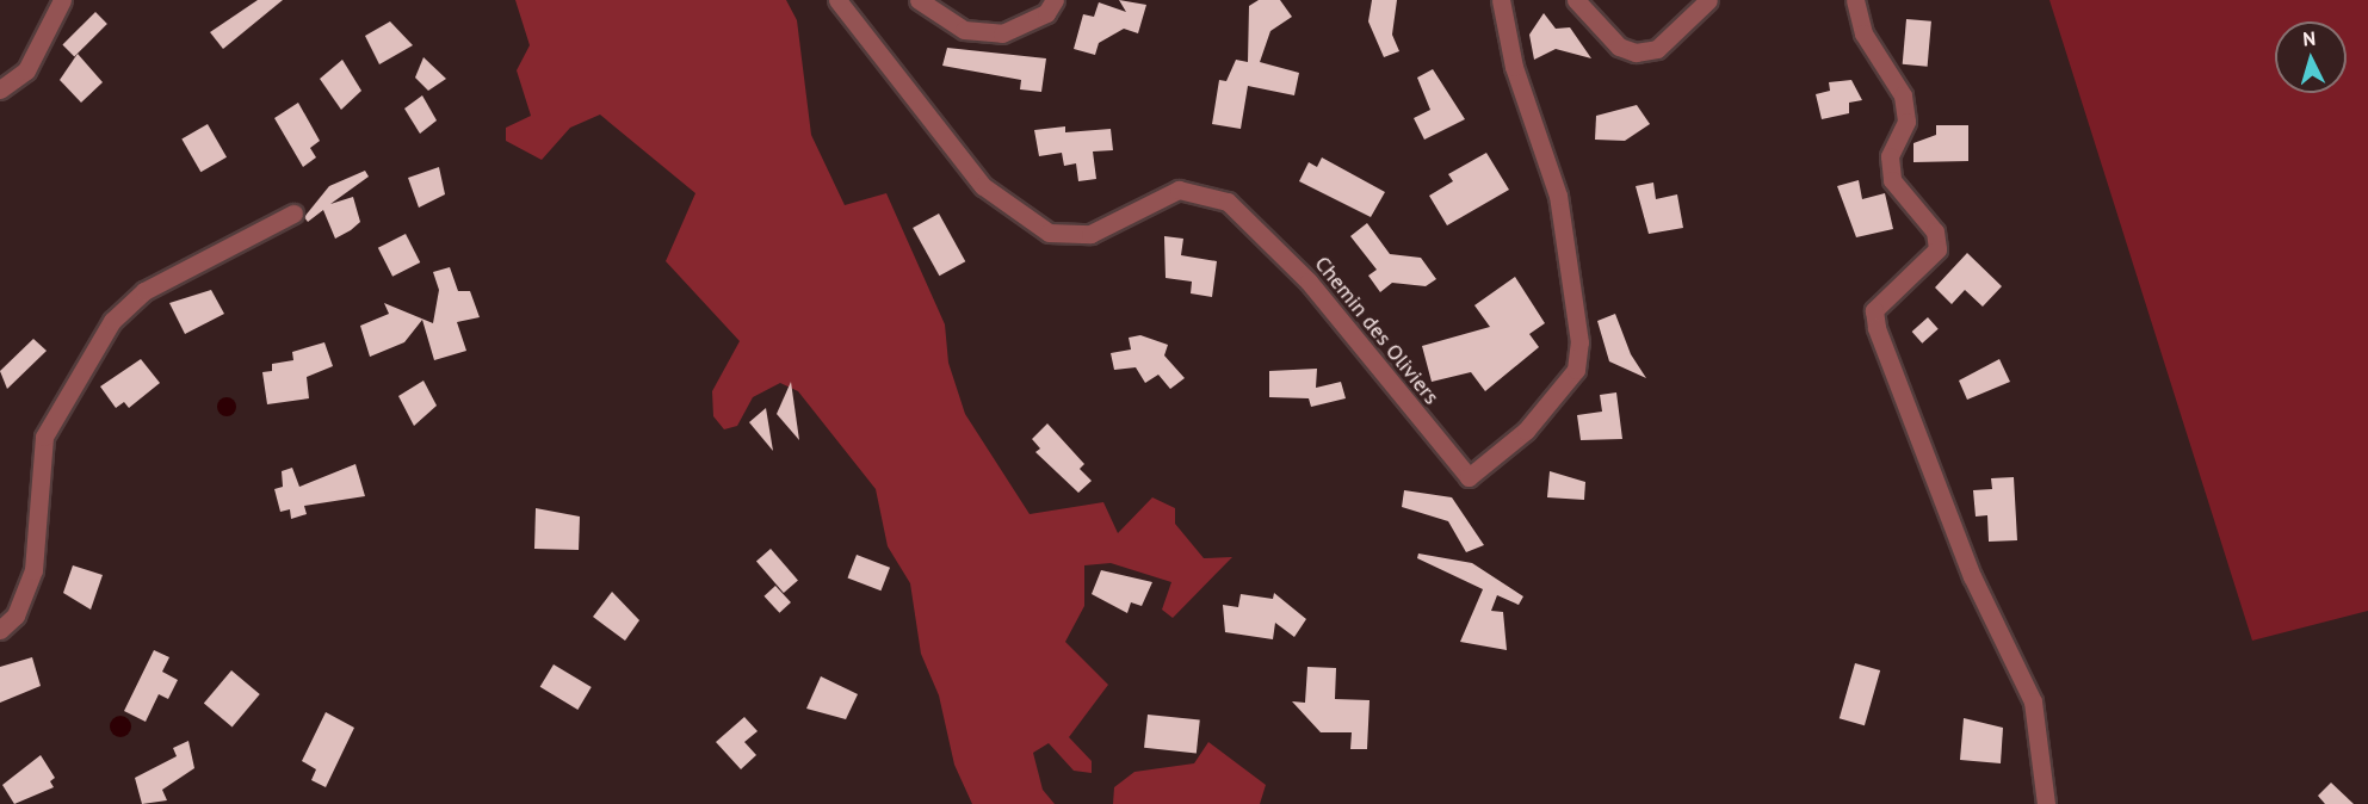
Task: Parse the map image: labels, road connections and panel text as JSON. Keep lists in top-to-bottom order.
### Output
{
  "streets": {
    "street": ["Chemin des Oliviers"]
  },
  "north": "top"
}
